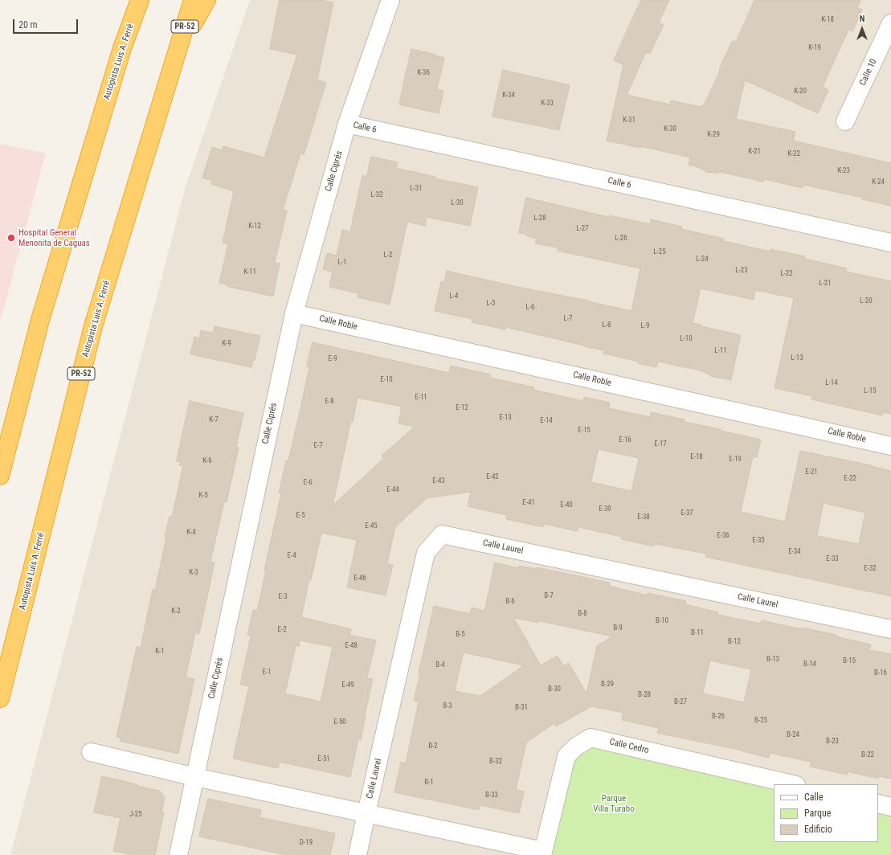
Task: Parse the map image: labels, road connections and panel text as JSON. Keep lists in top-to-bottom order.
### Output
{
  "streets": {
    "highway": ["PR-52", "Autopista Luis A. Ferré"],
    "street": [
      "Calle 10",
      "Calle 6",
      "Calle Ciprés",
      "Calle Roble",
      "Calle Laurel",
      "Calle Cedro"
    ]
  },
  "crossings": [
    ["Calle 6", "Calle Ciprés"],
    ["Calle Ciprés", "Calle Roble"]
  ],
  "parks": ["Parque Villa Turabo"],
  "places": ["Hospital General Menonita de Caguas"],
  "house_numbers": [
    "K-18",
    "K-19",
    "K-36",
    "K-20",
    "K-34",
    "K-33",
    "K-31",
    "K-30",
    "K-29",
    "K-21",
    "K-22",
    "K-23",
    "K-24",
    "L-31",
    "L-32",
    "L-30",
    "L-28",
    "K-12",
    "L-27",
    "L-26",
    "L-25",
    "L-2",
    "L-24",
    "L-1",
    "L-23",
    "K-11",
    "L-22",
    "L-21",
    "L-4",
    "L-20",
    "L-5",
    "L-6",
    "L-7",
    "L-8",
    "L-9",
    "L-10",
    "K-9",
    "L-11",
    "L-13",
    "E-9",
    "E-10",
    "L-14",
    "L-15",
    "E-11",
    "E-8",
    "E-12",
    "E-13",
    "K-7",
    "E-14",
    "E-15",
    "E-16",
    "E-17",
    "E-7",
    "E-18",
    "E-19",
    "K-6",
    "E-21",
    "E-42",
    "E-22",
    "E-43",
    "E-6",
    "E-44",
    "K-5",
    "E-41",
    "E-40",
    "E-39",
    "E-37",
    "E-5",
    "E-38",
    "E-45",
    "K-4",
    "E-36",
    "E-35",
    "E-34",
    "E-4",
    "E-33",
    "E-32",
    "K-3",
    "E-46",
    "B-7",
    "E-3",
    "B-6",
    "K-2",
    "B-8",
    "B-10",
    "B-9",
    "E-2",
    "B-11",
    "B-5",
    "B-12",
    "E-48",
    "K-1",
    "B-13",
    "B-15",
    "B-14",
    "B-4",
    "E-1",
    "B-16",
    "B-29",
    "E-49",
    "B-30",
    "B-28",
    "B-27",
    "B-3",
    "B-31",
    "B-26",
    "B-25",
    "E-50",
    "B-24",
    "B-23",
    "B-2",
    "B-22",
    "E-51",
    "B-32",
    "B-1",
    "B-33",
    "J-25",
    "D-19"
  ],
  "legend": ["Calle", "Parque", "Edificio"],
  "scale_bar": "20 m",
  "north": "top"
}
